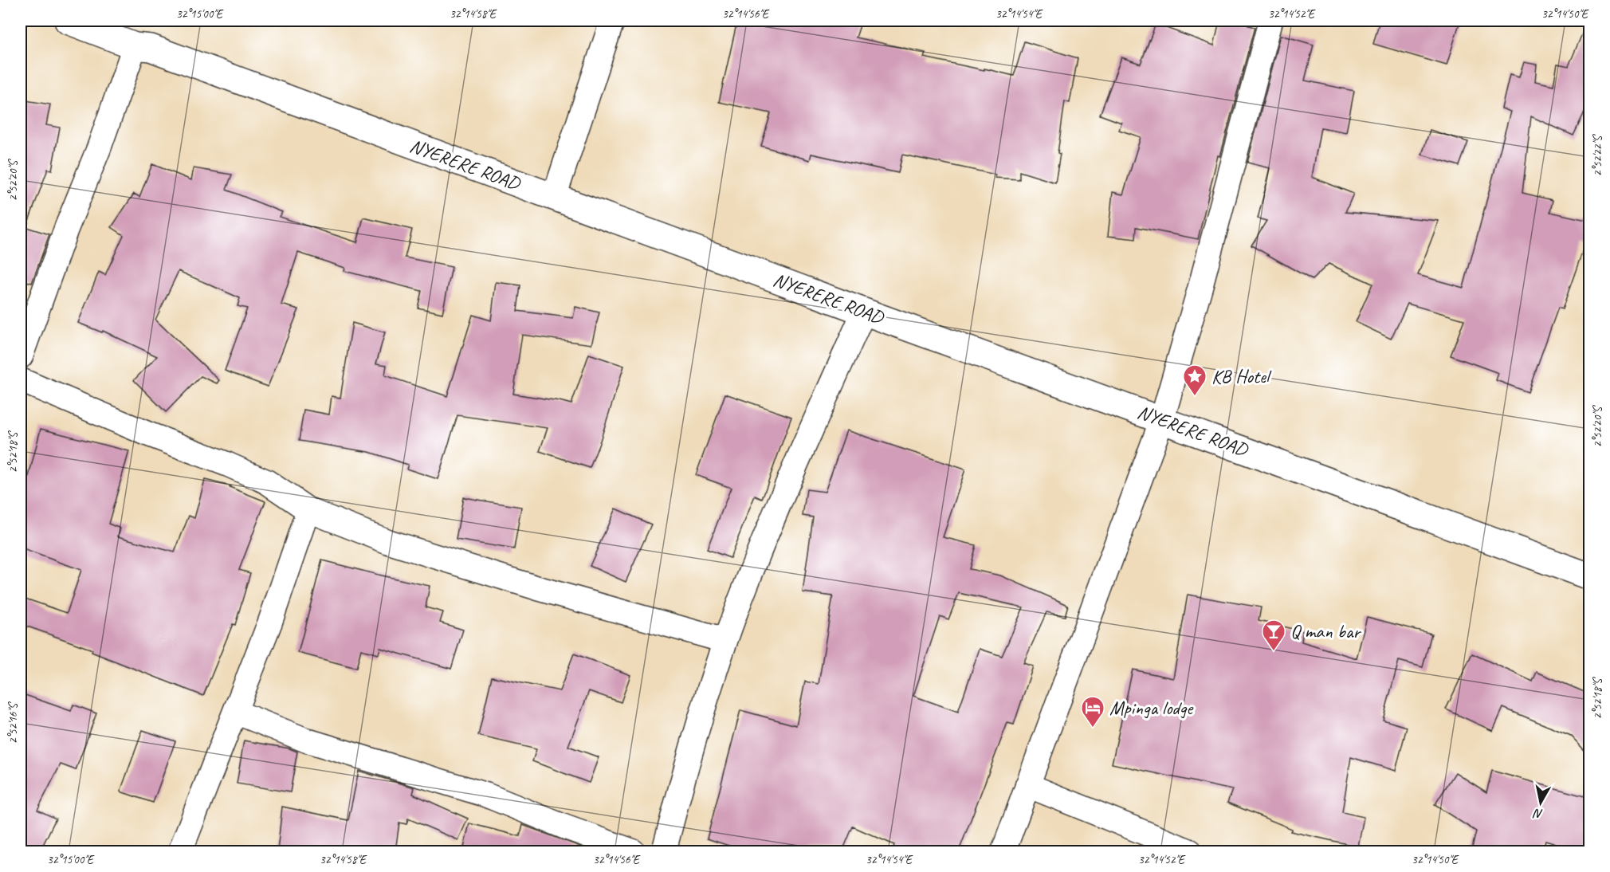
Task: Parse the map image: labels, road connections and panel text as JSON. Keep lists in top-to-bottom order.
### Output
{
  "streets": {
    "highway": ["NYERERE ROAD"]
  },
  "places": {
    "place": ["KB Hotel"],
    "bar": ["Q man bar"],
    "hotel": ["Mpinga lodge"]
  },
  "north": "bottom",
  "coordinates": [
    "32°15'00\"E",
    "32°14'58\"E",
    "32°14'56\"E",
    "32°14'54\"E",
    "32°14'52\"E",
    "32°14'50\"E",
    "2°52'22\"S",
    "2°52'20\"S",
    "2°52'18\"S",
    "2°52'16\"S"
  ]
}
